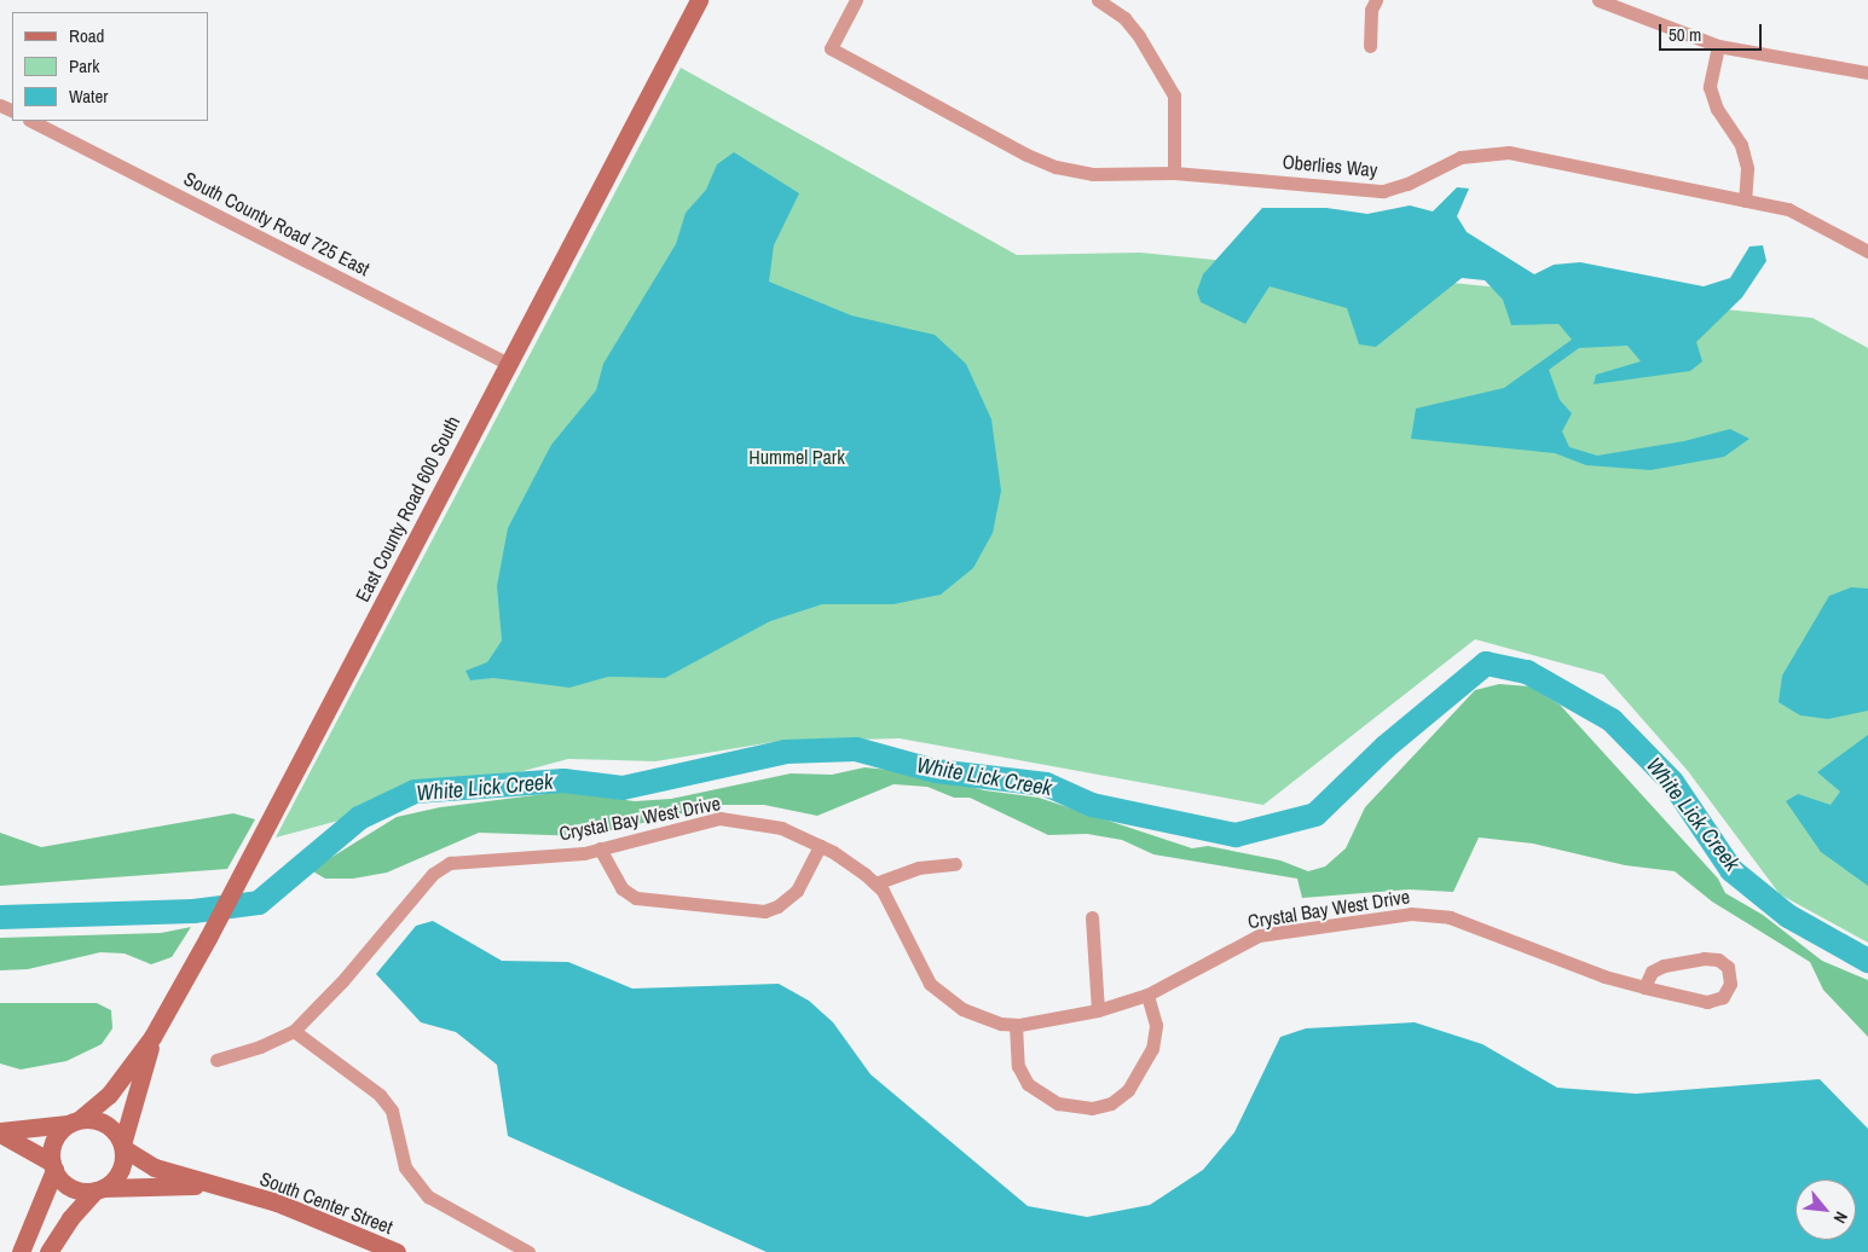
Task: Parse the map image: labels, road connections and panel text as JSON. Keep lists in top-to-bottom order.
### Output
{
  "streets": {
    "street": [
      "Oberlies Way",
      "South County Road 725 East",
      "East County Road 600 South",
      "Crystal Bay West Drive",
      "South Center Street"
    ]
  },
  "crossings": [
    ["South County Road 725 East", "East County Road 600 South"],
    ["East County Road 600 South", "South Center Street"]
  ],
  "water": ["White Lick Creek"],
  "parks": ["Hummel Park"],
  "legend": ["Road", "Park", "Water"],
  "scale_bar": "50 m",
  "north": "bottom right"
}
